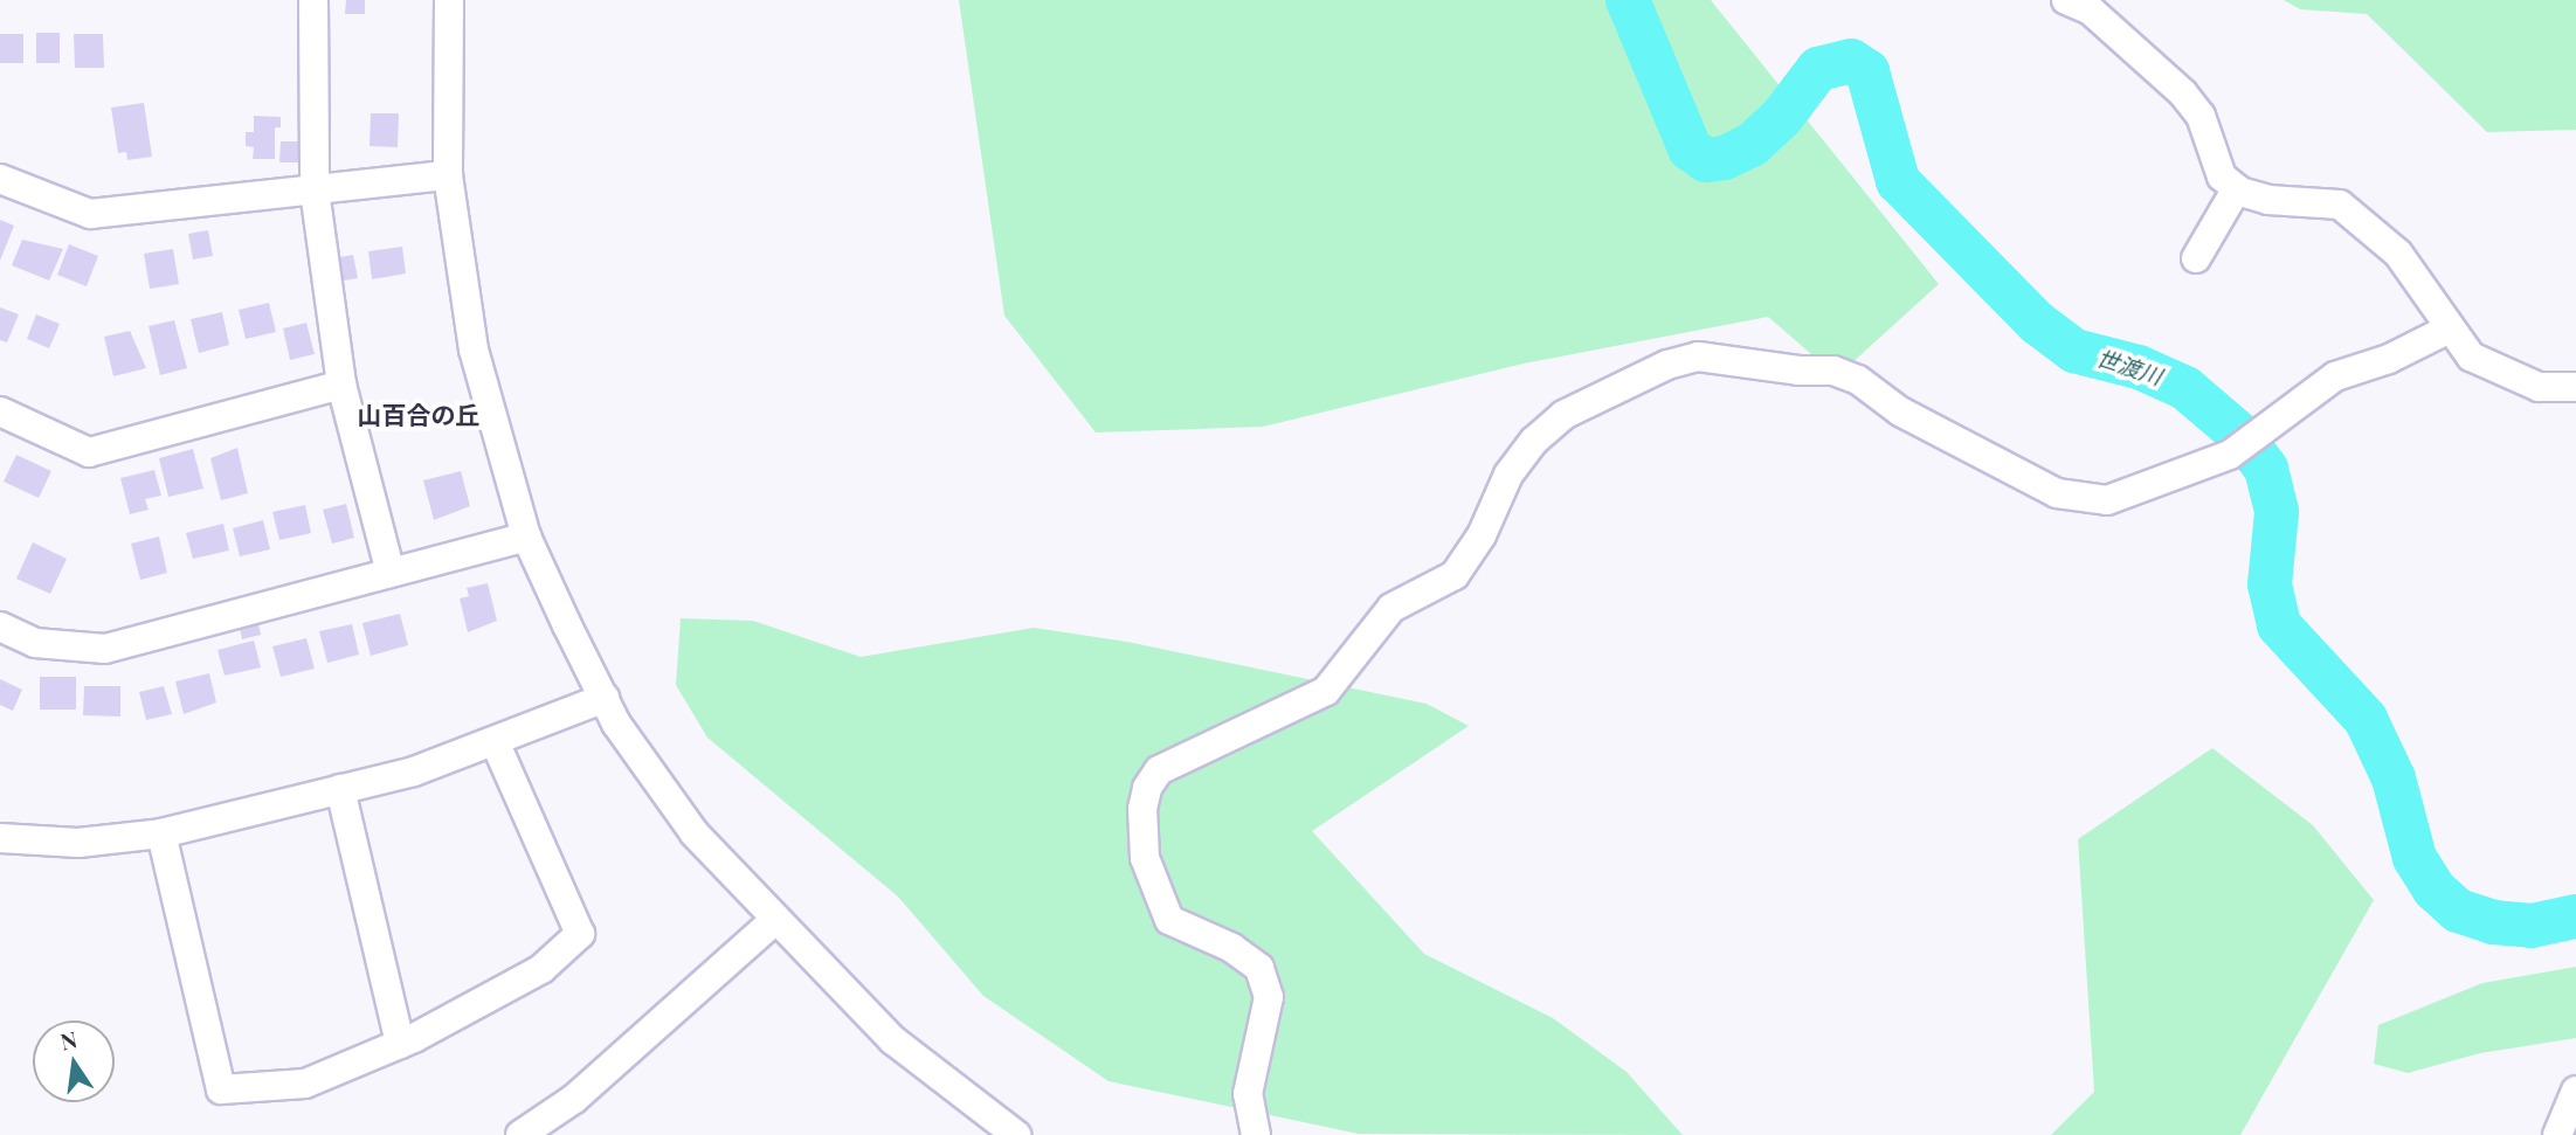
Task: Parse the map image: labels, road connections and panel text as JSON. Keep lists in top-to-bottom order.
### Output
{
  "districts": ["山百合の丘"],
  "water": ["世渡川"],
  "north": "top"
}
